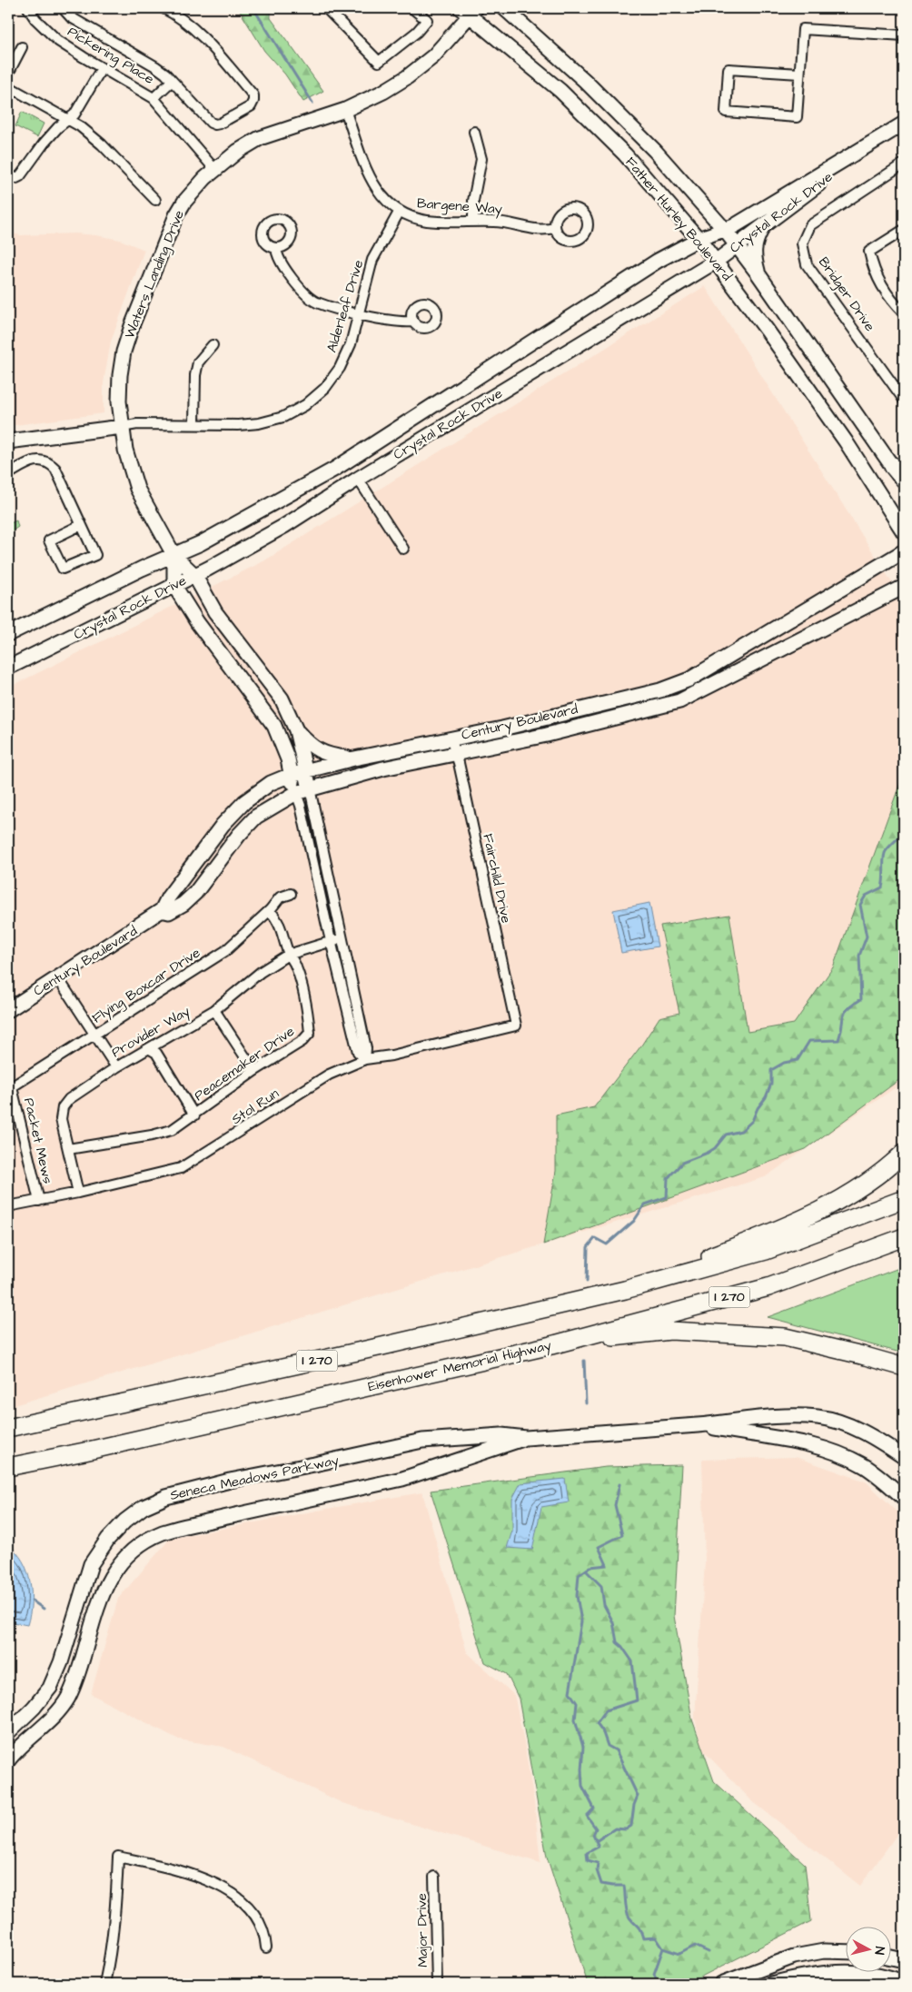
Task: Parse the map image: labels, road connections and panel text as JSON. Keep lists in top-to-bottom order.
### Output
{
  "streets": {
    "highway": ["I 270", "Eisenhower Memorial Highway"],
    "street": [
      "Pickering Place",
      "Bargene Way",
      "Crystal Rock Drive",
      "Father Hurley Boulevard",
      "Waters Landing Drive",
      "Bridger Drive",
      "Alderleaf Drive",
      "Century Boulevard",
      "Fairchild Drive",
      "Flying Boxcar Drive",
      "Provider Way",
      "Peacemaker Drive",
      "Stol Run",
      "Packet Mews",
      "Seneca Meadows Parkway",
      "Major Drive"
    ]
  },
  "crossings": [
    ["Pickering Place", "Waters Landing Drive"],
    ["Bargene Way", "Waters Landing Drive"],
    ["Bargene Way", "Alderleaf Drive"],
    ["Crystal Rock Drive", "Father Hurley Boulevard"],
    ["Crystal Rock Drive", "Waters Landing Drive"],
    ["Father Hurley Boulevard", "Waters Landing Drive"],
    ["Waters Landing Drive", "Alderleaf Drive"],
    ["Century Boulevard", "Fairchild Drive"],
    ["Fairchild Drive", "Stol Run"],
    ["Flying Boxcar Drive", "Peacemaker Drive"],
    ["Flying Boxcar Drive", "Packet Mews"],
    ["Provider Way", "Peacemaker Drive"],
    ["Provider Way", "Stol Run"],
    ["Stol Run", "Packet Mews"]
  ],
  "north": "right"
}
